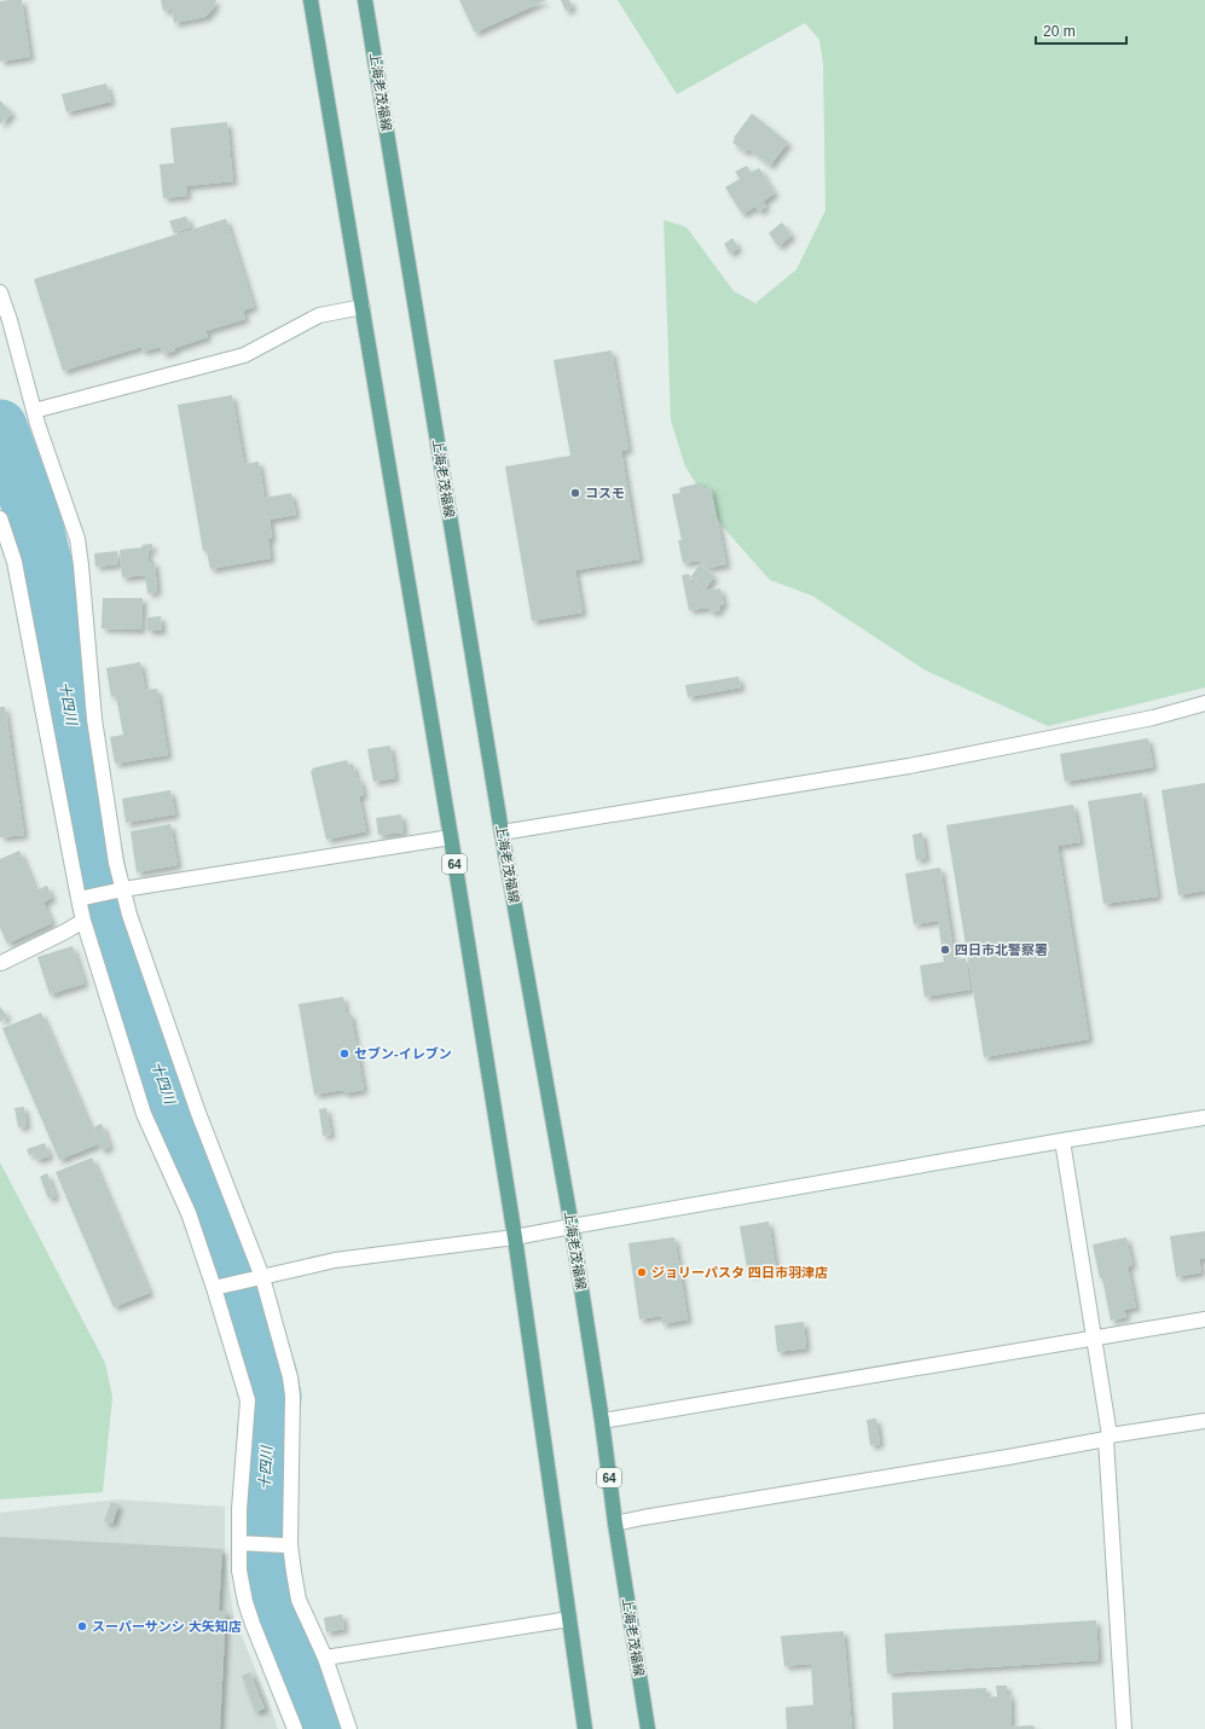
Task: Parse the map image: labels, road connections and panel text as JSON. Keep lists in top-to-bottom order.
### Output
{
  "streets": {
    "main road": ["上海老茂福線", "64"]
  },
  "water": ["十四川"],
  "places": [
    "コスモ",
    "四日市北警察署",
    "セブン-イレブン",
    "ジョリーパスタ 四日市羽津店",
    "スーパーサンシ 大矢知店"
  ],
  "scale_bar": "20 m"
}
